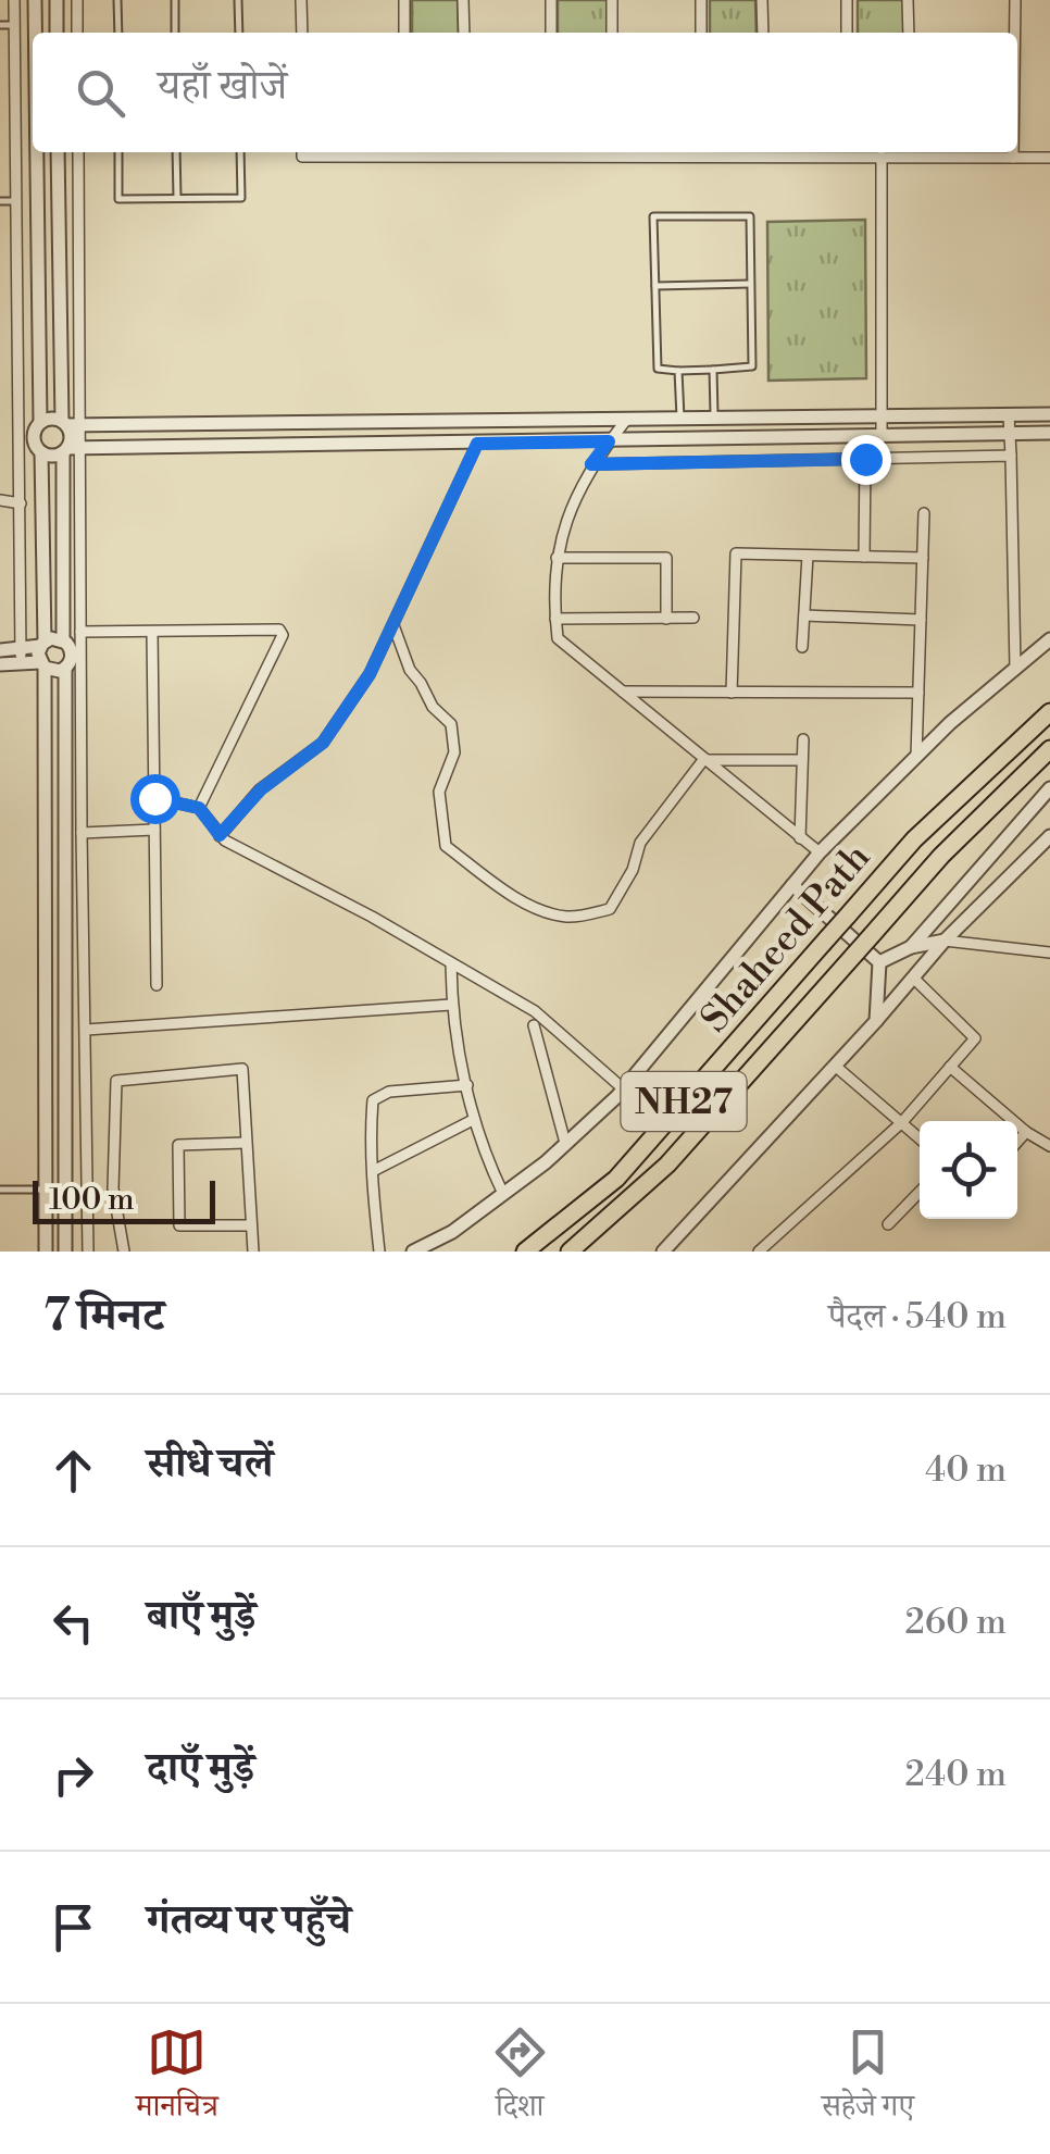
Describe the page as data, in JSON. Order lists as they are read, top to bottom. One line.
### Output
{"streets":{"highway":["Shaheed Path","NH27"]},"scale_bar":"100 m","page":{"search":"यहाँ खोजें","scale":"100 m","heading":["7 मिनट","पैदल · 540 m"],"list":[["सीधे चलें","40 m"],["बाएँ मुड़ें","260 m"],["दाएँ मुड़ें","240 m"],"गंतव्य पर पहुँचे"],"nav":["मानचित्र","दिशा","सहेजे गए"]}}
